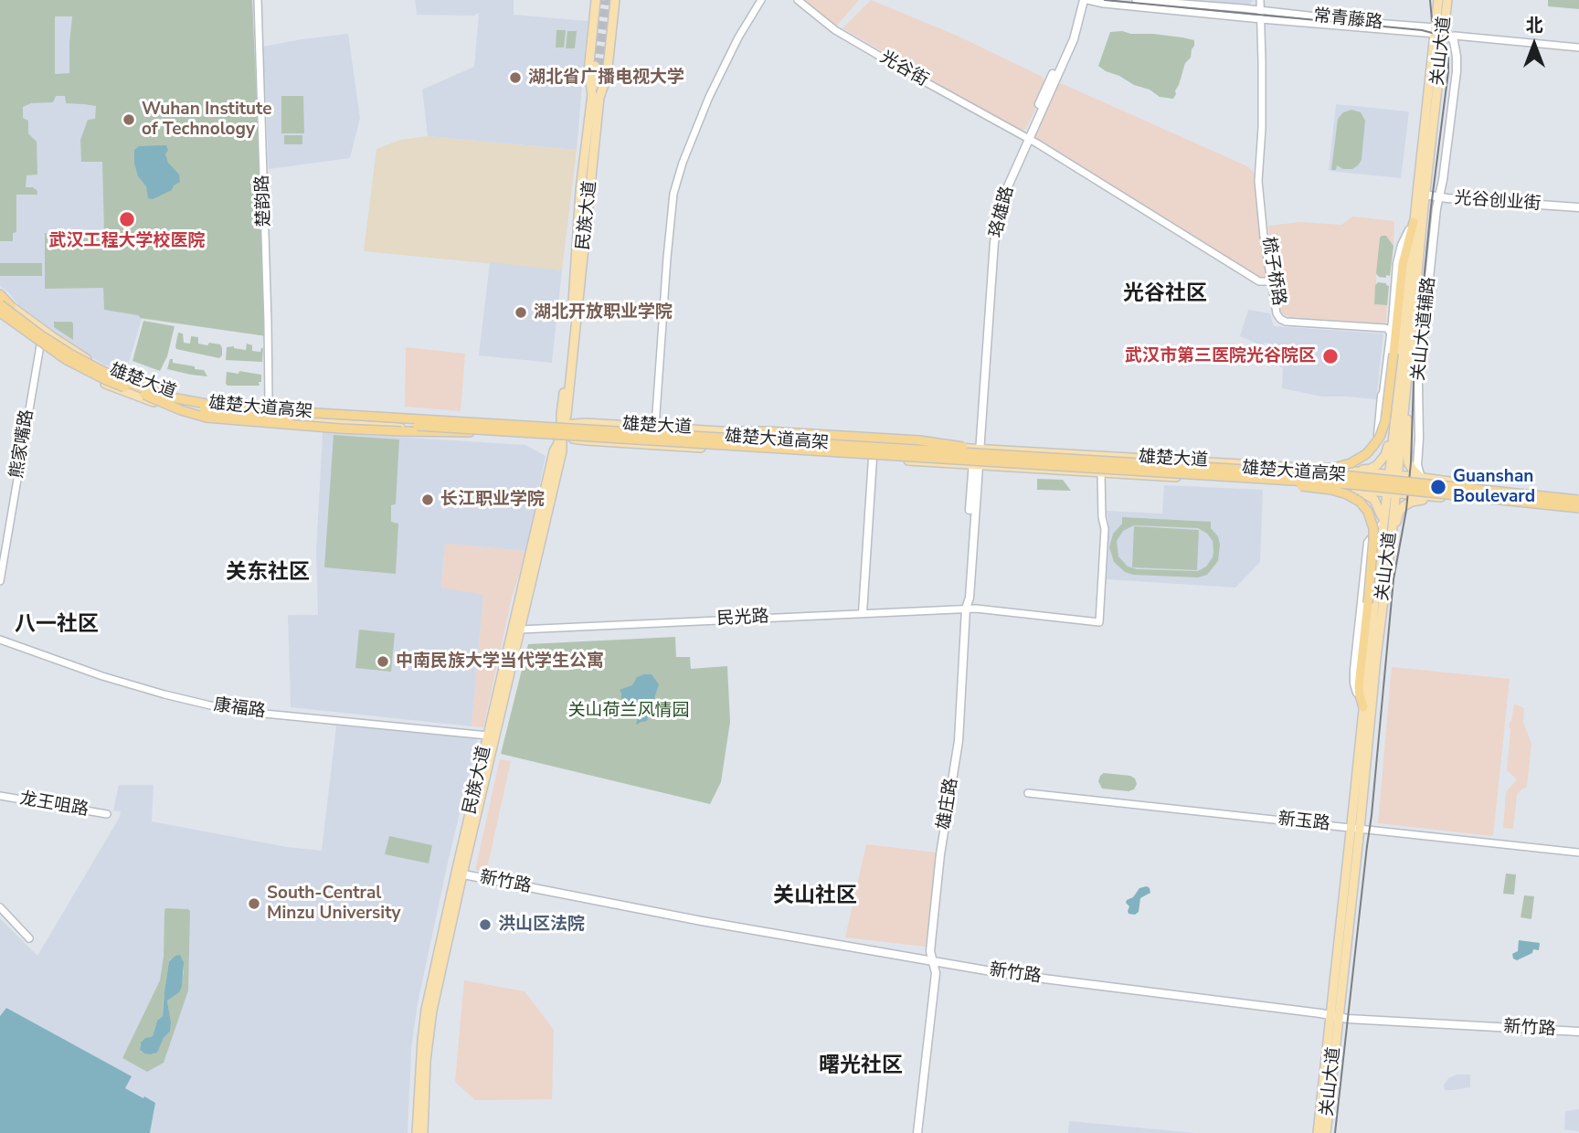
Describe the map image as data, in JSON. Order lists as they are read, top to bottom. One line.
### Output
{"streets":{"highway":["雄楚大道高架"],"main road":["关山大道","光谷创业街","珞雄路","民族大道","关山大道辅路","雄楚大道","雄庄路","新竹路"],"street":["常青藤路","光谷街","楚韵路","梳子桥路","熊家嘴路","民光路","康福路","龙王咀路","新玉路"]},"crossings":[["常青藤路","关山大道"],["常青藤路","珞雄路"],["常青藤路","梳子桥路"],["常青藤路","关山大道辅路"],["关山大道","光谷创业街"],["关山大道","关山大道辅路"],["关山大道","雄楚大道"],["关山大道","新玉路"],["关山大道","新竹路"],["光谷街","珞雄路"],["光谷创业街","关山大道辅路"],["珞雄路","雄楚大道"],["珞雄路","雄庄路"],["民族大道","雄楚大道"],["民族大道","民光路"],["民族大道","康福路"],["民族大道","新竹路"],["梳子桥路","关山大道辅路"],["关山大道辅路","雄楚大道"],["雄楚大道","雄楚大道高架"],["雄楚大道","熊家嘴路"],["雄楚大道","民光路"],["雄楚大道","雄庄路"],["民光路","雄庄路"],["雄庄路","新竹路"]],"districts":["光谷社区","关东社区","八一社区","关山社区","曙光社区"],"parks":["关山荷兰风情园"],"places":["湖北省广播电视大学","Wuhan Institute of Technology","武汉工程大学校医院","湖北开放职业学院","武汉市第三医院光谷院区","Guanshan Boulevard","长江职业学院","中南民族大学当代学生公寓","South-Central Minzu University","洪山区法院"],"north":"top"}
